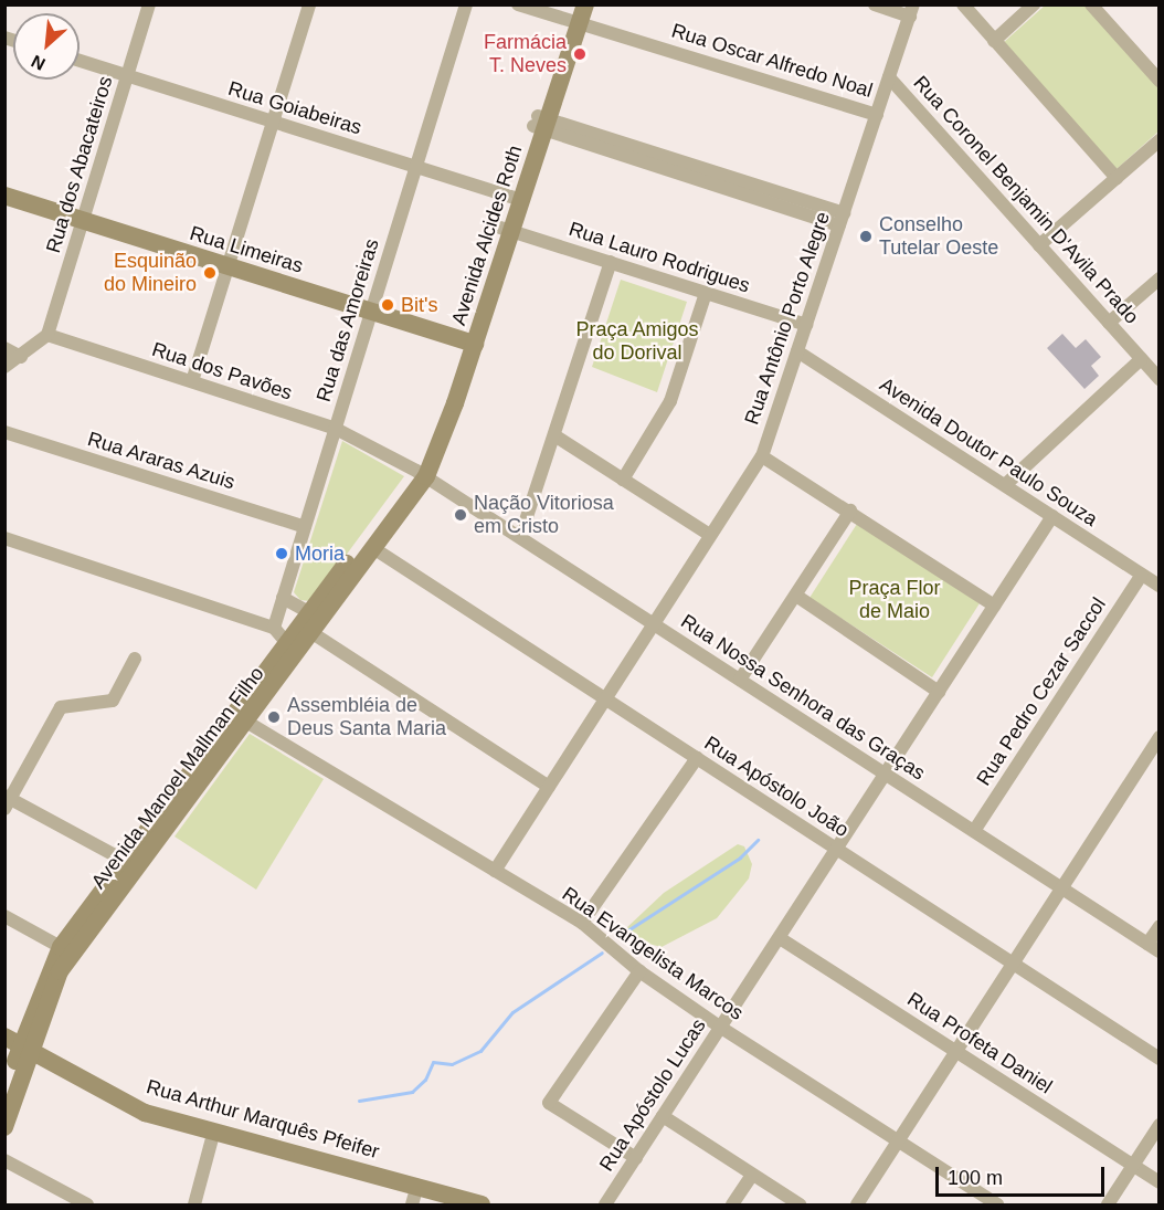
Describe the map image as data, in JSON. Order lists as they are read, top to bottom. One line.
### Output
{"streets":{"street":["Rua Oscar Alfredo Noal","Rua Goiabeiras","Rua dos Abacateiros","Rua Coronel Benjamin D'Avila Prado","Avenida Alcides Roth","Rua Limeiras","Rua Lauro Rodrigues","Rua Antônio Porto Alegre","Rua das Amoreiras","Rua dos Pavões","Avenida Doutor Paulo Souza","Rua Araras Azuis","Rua Pedro Cezar Saccol","Rua Nossa Senhora das Graças","Avenida Manoel Mallman Filho","Rua Apóstolo João","Rua Evangelista Marcos","Rua Profeta Daniel","Rua Apóstolo Lucas","Rua Arthur Marquês Pfeifer"]},"crossings":[["Rua Oscar Alfredo Noal","Avenida Alcides Roth"],["Rua Oscar Alfredo Noal","Rua Antônio Porto Alegre"],["Rua Goiabeiras","Rua dos Abacateiros"],["Rua Goiabeiras","Avenida Alcides Roth"],["Rua Goiabeiras","Rua das Amoreiras"],["Rua dos Abacateiros","Rua Limeiras"],["Rua dos Abacateiros","Rua dos Pavões"],["Rua Coronel Benjamin D'Avila Prado","Rua Antônio Porto Alegre"],["Avenida Alcides Roth","Rua Limeiras"],["Avenida Alcides Roth","Rua Lauro Rodrigues"],["Avenida Alcides Roth","Rua dos Pavões"],["Avenida Alcides Roth","Rua Nossa Senhora das Graças"],["Avenida Alcides Roth","Avenida Manoel Mallman Filho"],["Rua Limeiras","Rua das Amoreiras"],["Rua Lauro Rodrigues","Rua Antônio Porto Alegre"],["Rua Antônio Porto Alegre","Avenida Doutor Paulo Souza"],["Rua Antônio Porto Alegre","Rua Nossa Senhora das Graças"],["Rua Antônio Porto Alegre","Rua Apóstolo João"],["Rua Antônio Porto Alegre","Rua Evangelista Marcos"],["Rua das Amoreiras","Rua dos Pavões"],["Rua das Amoreiras","Rua Araras Azuis"],["Rua dos Pavões","Rua Nossa Senhora das Graças"],["Rua dos Pavões","Avenida Manoel Mallman Filho"],["Avenida Doutor Paulo Souza","Rua Pedro Cezar Saccol"],["Avenida Doutor Paulo Souza","Rua Apóstolo Lucas"],["Rua Pedro Cezar Saccol","Rua Nossa Senhora das Graças"],["Rua Nossa Senhora das Graças","Avenida Manoel Mallman Filho"],["Rua Nossa Senhora das Graças","Rua Apóstolo Lucas"],["Avenida Manoel Mallman Filho","Rua Apóstolo João"],["Avenida Manoel Mallman Filho","Rua Evangelista Marcos"],["Avenida Manoel Mallman Filho","Rua Arthur Marquês Pfeifer"],["Rua Apóstolo João","Rua Apóstolo Lucas"],["Rua Evangelista Marcos","Rua Apóstolo Lucas"],["Rua Profeta Daniel","Rua Apóstolo Lucas"]],"parks":["Praça Amigos do Dorival","Praça Flor de Maio"],"places":["Farmácia T. Neves","Conselho Tutelar Oeste","Esquinão do Mineiro","Bit's","Nação Vitoriosa em Cristo","Moria","Assembléia de Deus Santa Maria"],"scale_bar":"100 m","north":"bottom left"}
